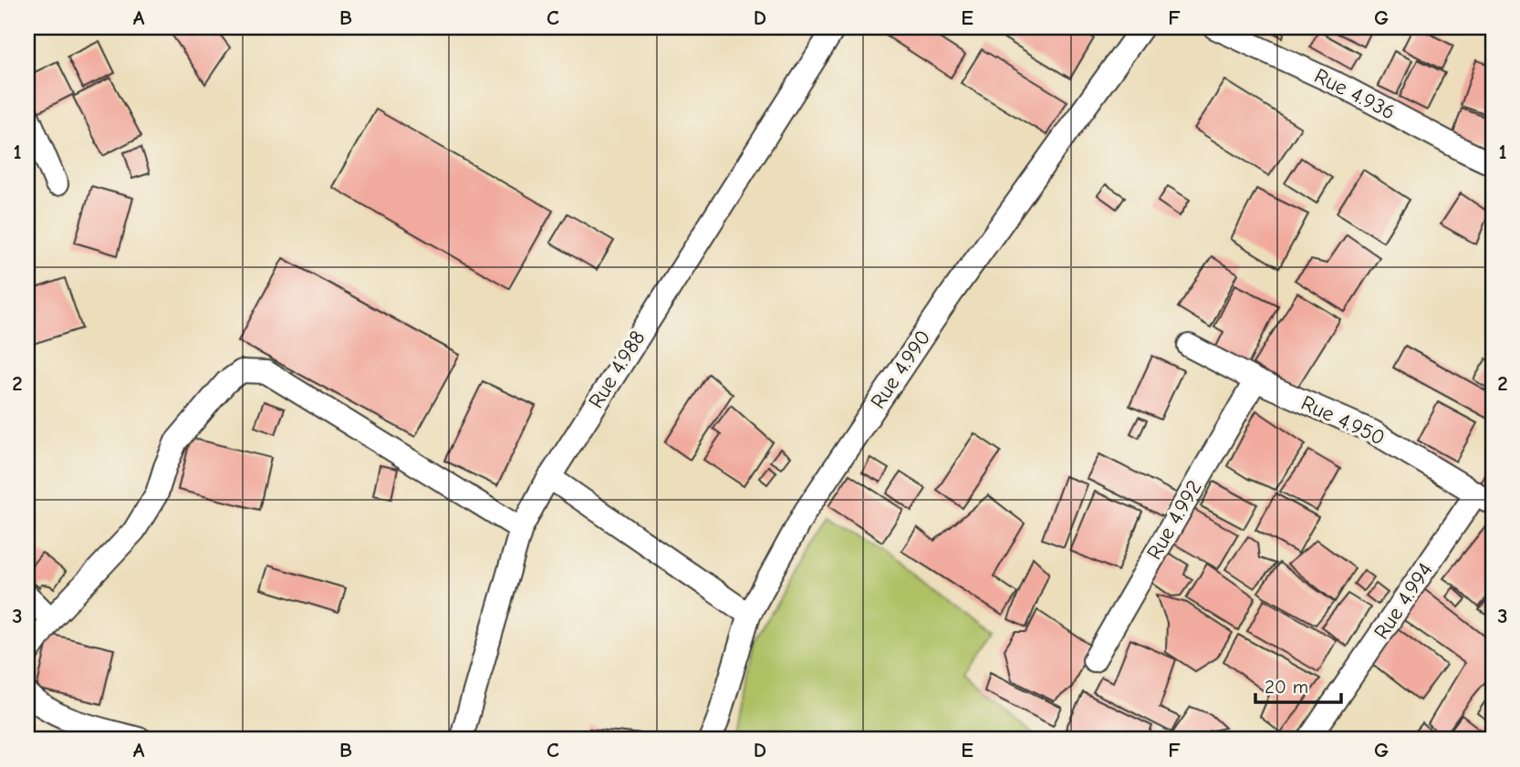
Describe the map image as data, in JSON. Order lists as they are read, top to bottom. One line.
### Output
{"streets":{"street":["Rue 4.936","Rue 4.988","Rue 4.990","Rue 4.950","Rue 4.992","Rue 4.994"]},"crossings":[["Rue 4.950","Rue 4.992"],["Rue 4.950","Rue 4.994"]],"scale_bar":"20 m","grid":{"columns":["A","B","C","D","E","F","G"],"rows":["1","2","3"]}}
